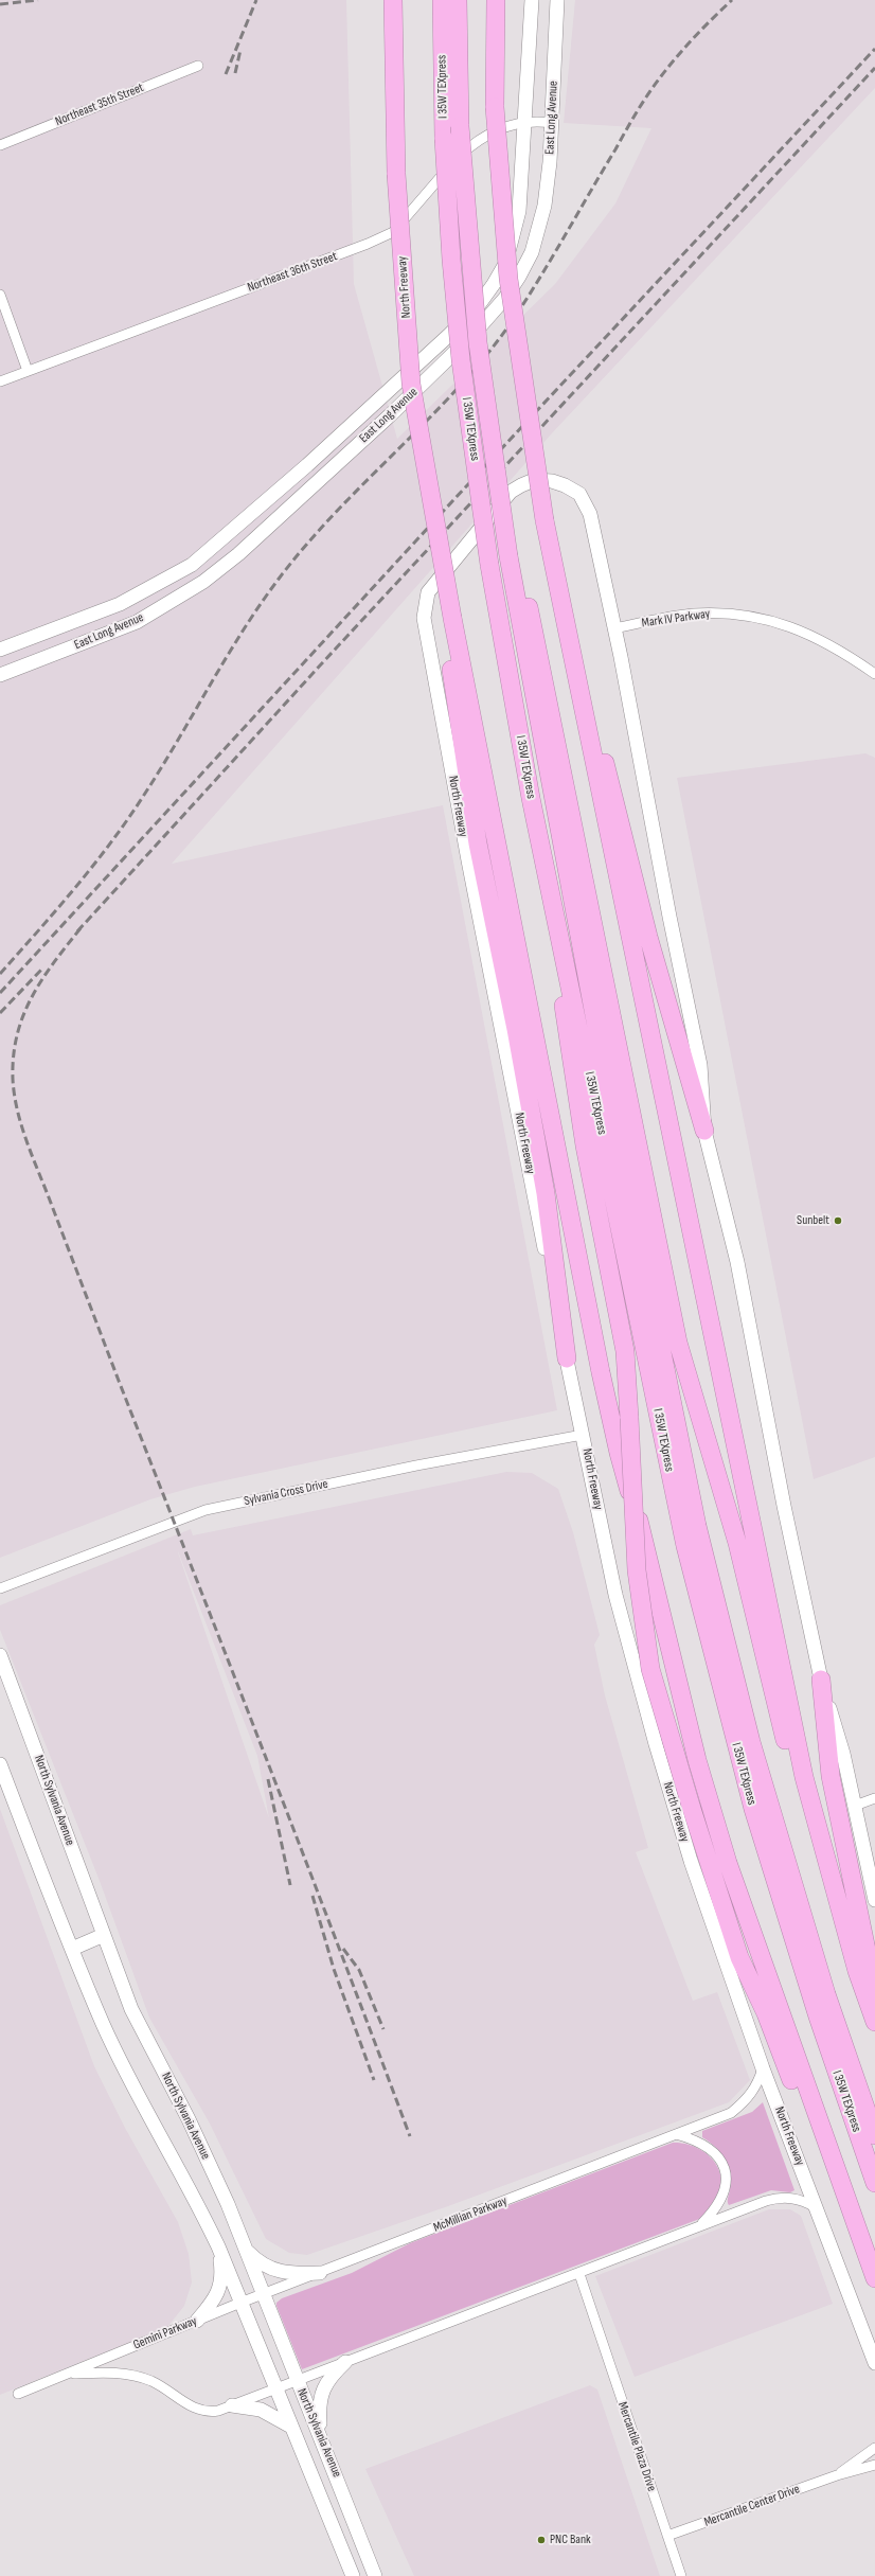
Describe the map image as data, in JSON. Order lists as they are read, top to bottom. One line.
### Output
{"streets":{"highway":["I 35W TEXpress","North Freeway"],"main road":["East Long Avenue","North Sylvania Avenue"],"street":["Northeast 35th Street","Northeast 36th Street","Mark IV Parkway","Sylvania Cross Drive","McMillian Parkway","Gemini Parkway","Mercantile Plaza Drive","Mercantile Center Drive"]},"crossings":[["East Long Avenue","Northeast 36th Street"],["North Freeway","Mark IV Parkway"],["North Freeway","Sylvania Cross Drive"],["North Freeway","McMillian Parkway"],["North Sylvania Avenue","McMillian Parkway"],["North Sylvania Avenue","Gemini Parkway"],["McMillian Parkway","Gemini Parkway"],["Mercantile Plaza Drive","Mercantile Center Drive"]],"places":["Sunbelt","PNC Bank"]}
